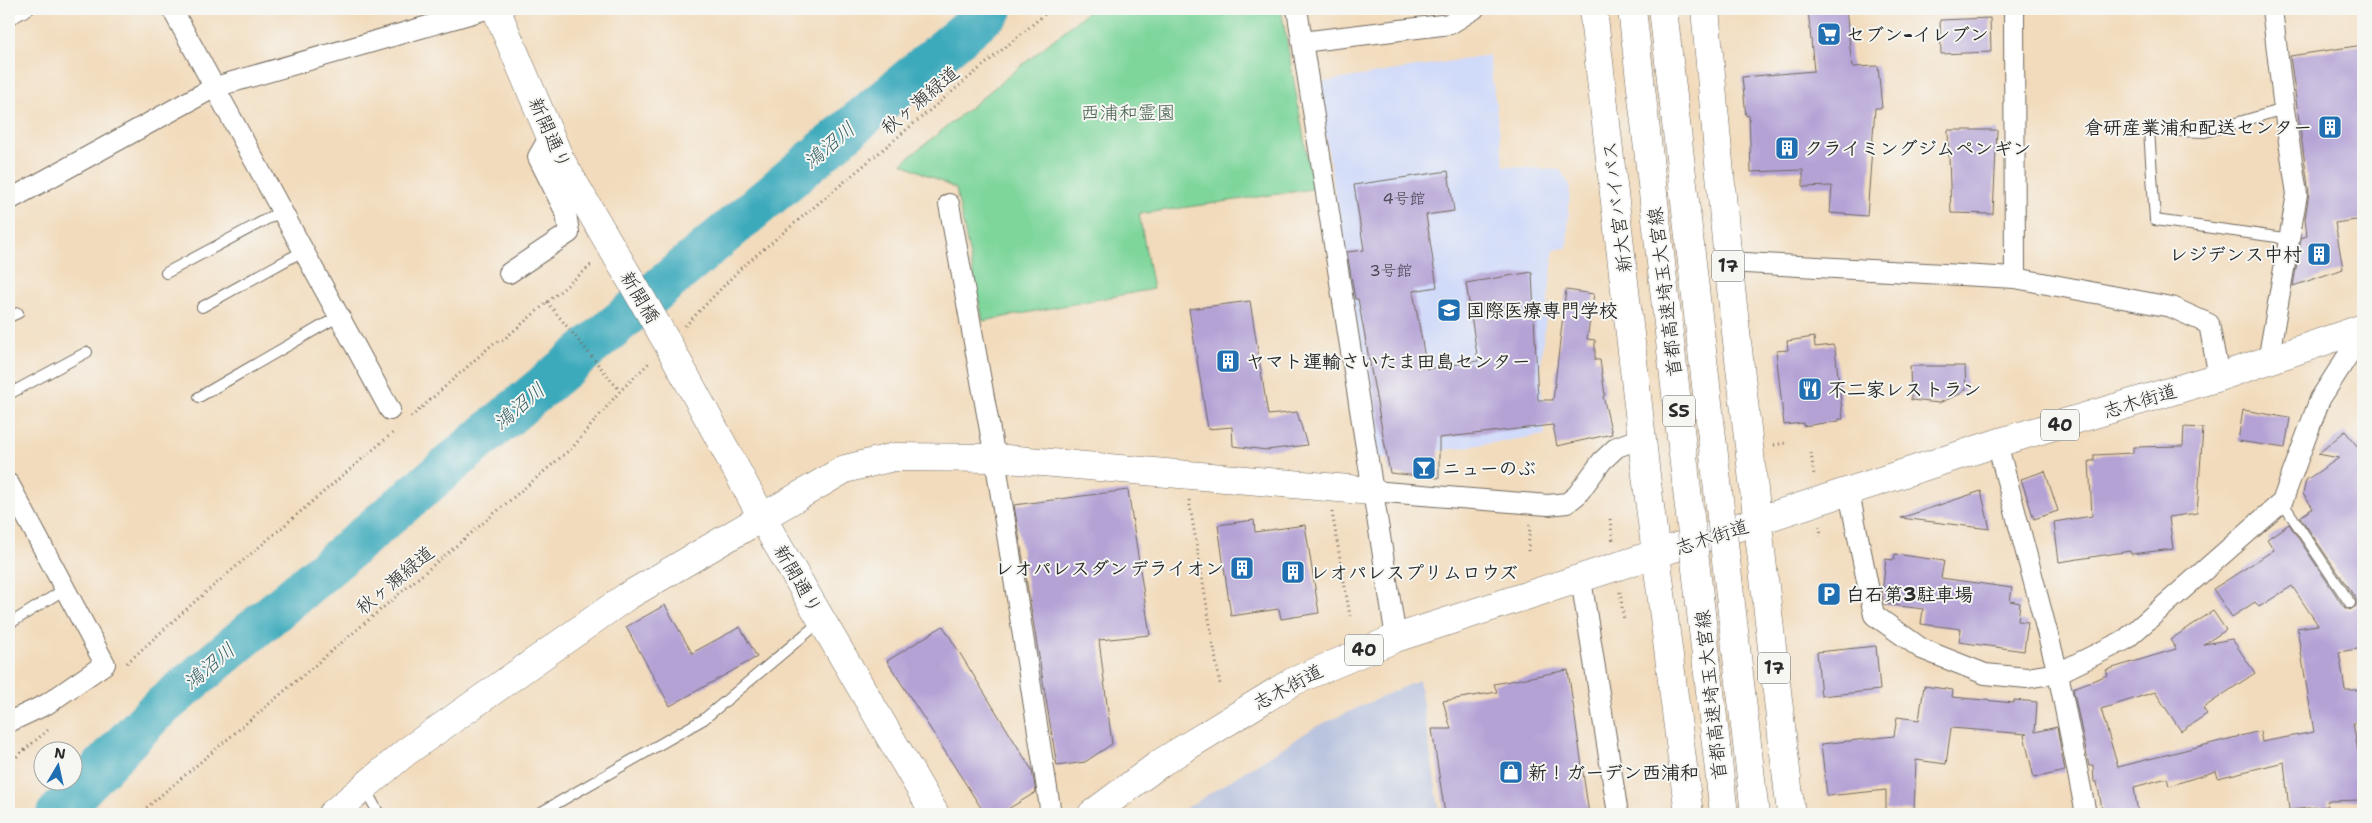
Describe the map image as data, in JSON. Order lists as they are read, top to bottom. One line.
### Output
{"streets":{"main road":["新開通り","新大宮バイパス","17","首都高速埼玉大宮線","新開橋","志木街道","S5","40"],"path":["秋ヶ瀬緑道"]},"crossings":[["秋ヶ瀬緑道","新開通り"],["秋ヶ瀬緑道","新開橋"],["新開通り","新開橋"],["新大宮バイパス","志木街道"],["17","志木街道"]],"water":["鴻沼川"],"parks":["西浦和霊園"],"places":{"supermarket":["セブン-イレブン"],"building":["倉研産業浦和配送センター","クライミングジムペンギン","レジデンス中村","ヤマト運輸さいたま田島センター","レオパレスダンデライオン","レオパレスプリムロウズ"],"school or university":["国際医療専門学校"],"restaurant":["不二家レストラン"],"bar":["ニューのぶ"],"parking":["白石第3駐車場"],"shop":["新！ガーデン西浦和"]},"house_numbers":["4号館","3号館"],"north":"top"}
